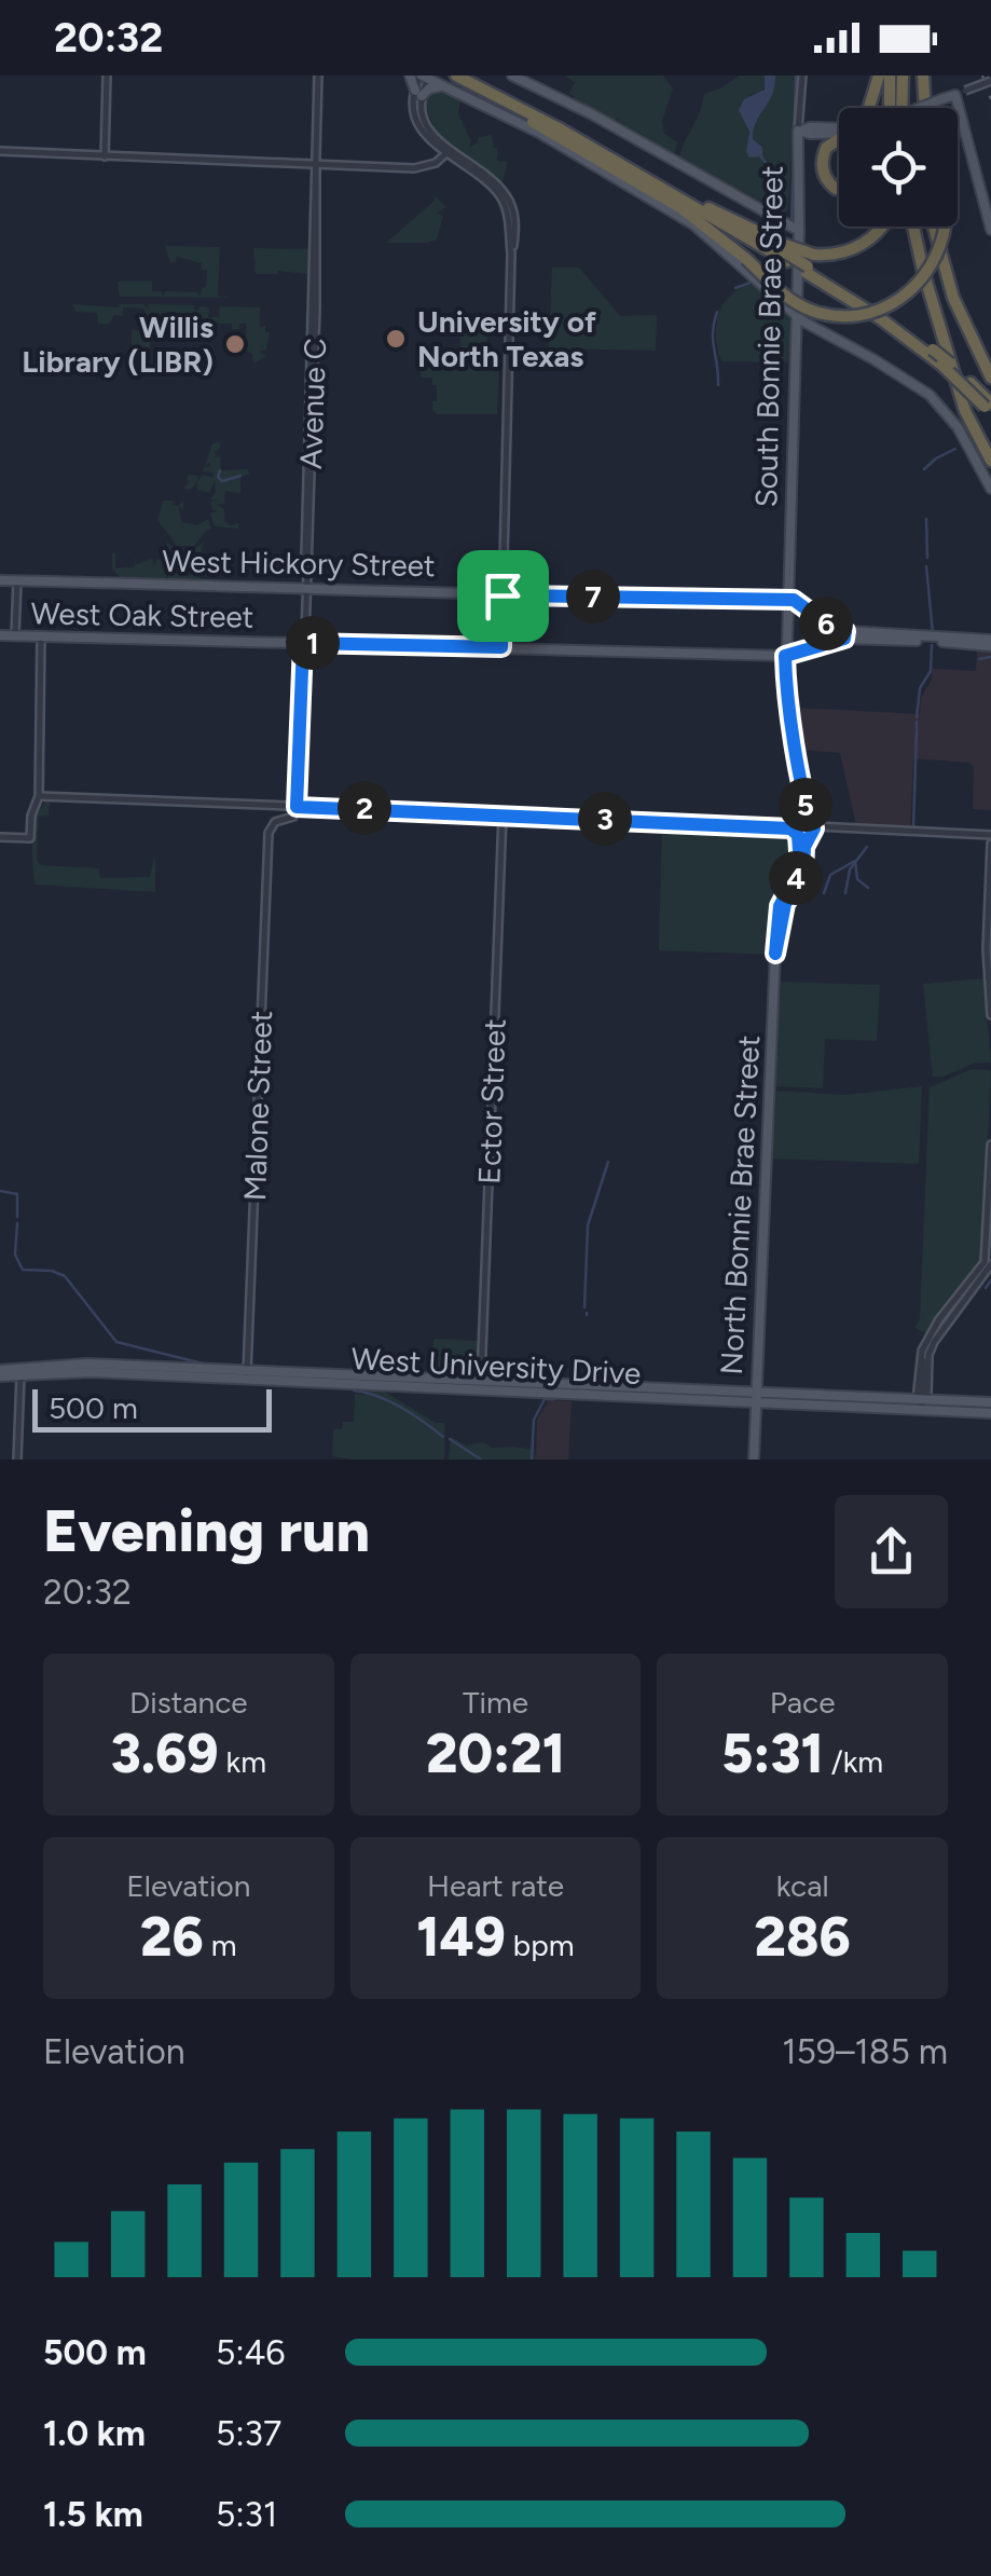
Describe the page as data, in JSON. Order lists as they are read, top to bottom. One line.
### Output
{"streets":{"main road":["South Bonnie Brae Street","West Hickory Street","West Oak Street","North Bonnie Brae Street","West University Drive"],"street":["Avenue C","Ector Street","Malone Street"]},"crossings":[["South Bonnie Brae Street","West Hickory Street"],["South Bonnie Brae Street","North Bonnie Brae Street"],["Avenue C","West Hickory Street"],["West Hickory Street","West Oak Street"],["West Hickory Street","North Bonnie Brae Street"],["West Oak Street","North Bonnie Brae Street"],["Ector Street","West University Drive"],["Malone Street","West University Drive"],["North Bonnie Brae Street","West University Drive"]],"places":["University of North Texas","Willis Library (LIBR)"],"scale_bar":"500 m","page":{"status":"20:32","pins":["7","6","1","5","2","3","4"],"scale":"500 m","heading":["Evening run","20:32"],"stats":[["Distance","3.69 km"],["Time","20:21"],["Pace","5:31 /km"],["Elevation","26 m"],["Heart rate","149 bpm"],["kcal","286"]],"chart":["Elevation","159–185 m"],"list":[{"name":"500 m","note":"5:46"},{"name":"1.0 km","note":"5:37"},{"name":"1.5 km","note":"5:31"}]}}
